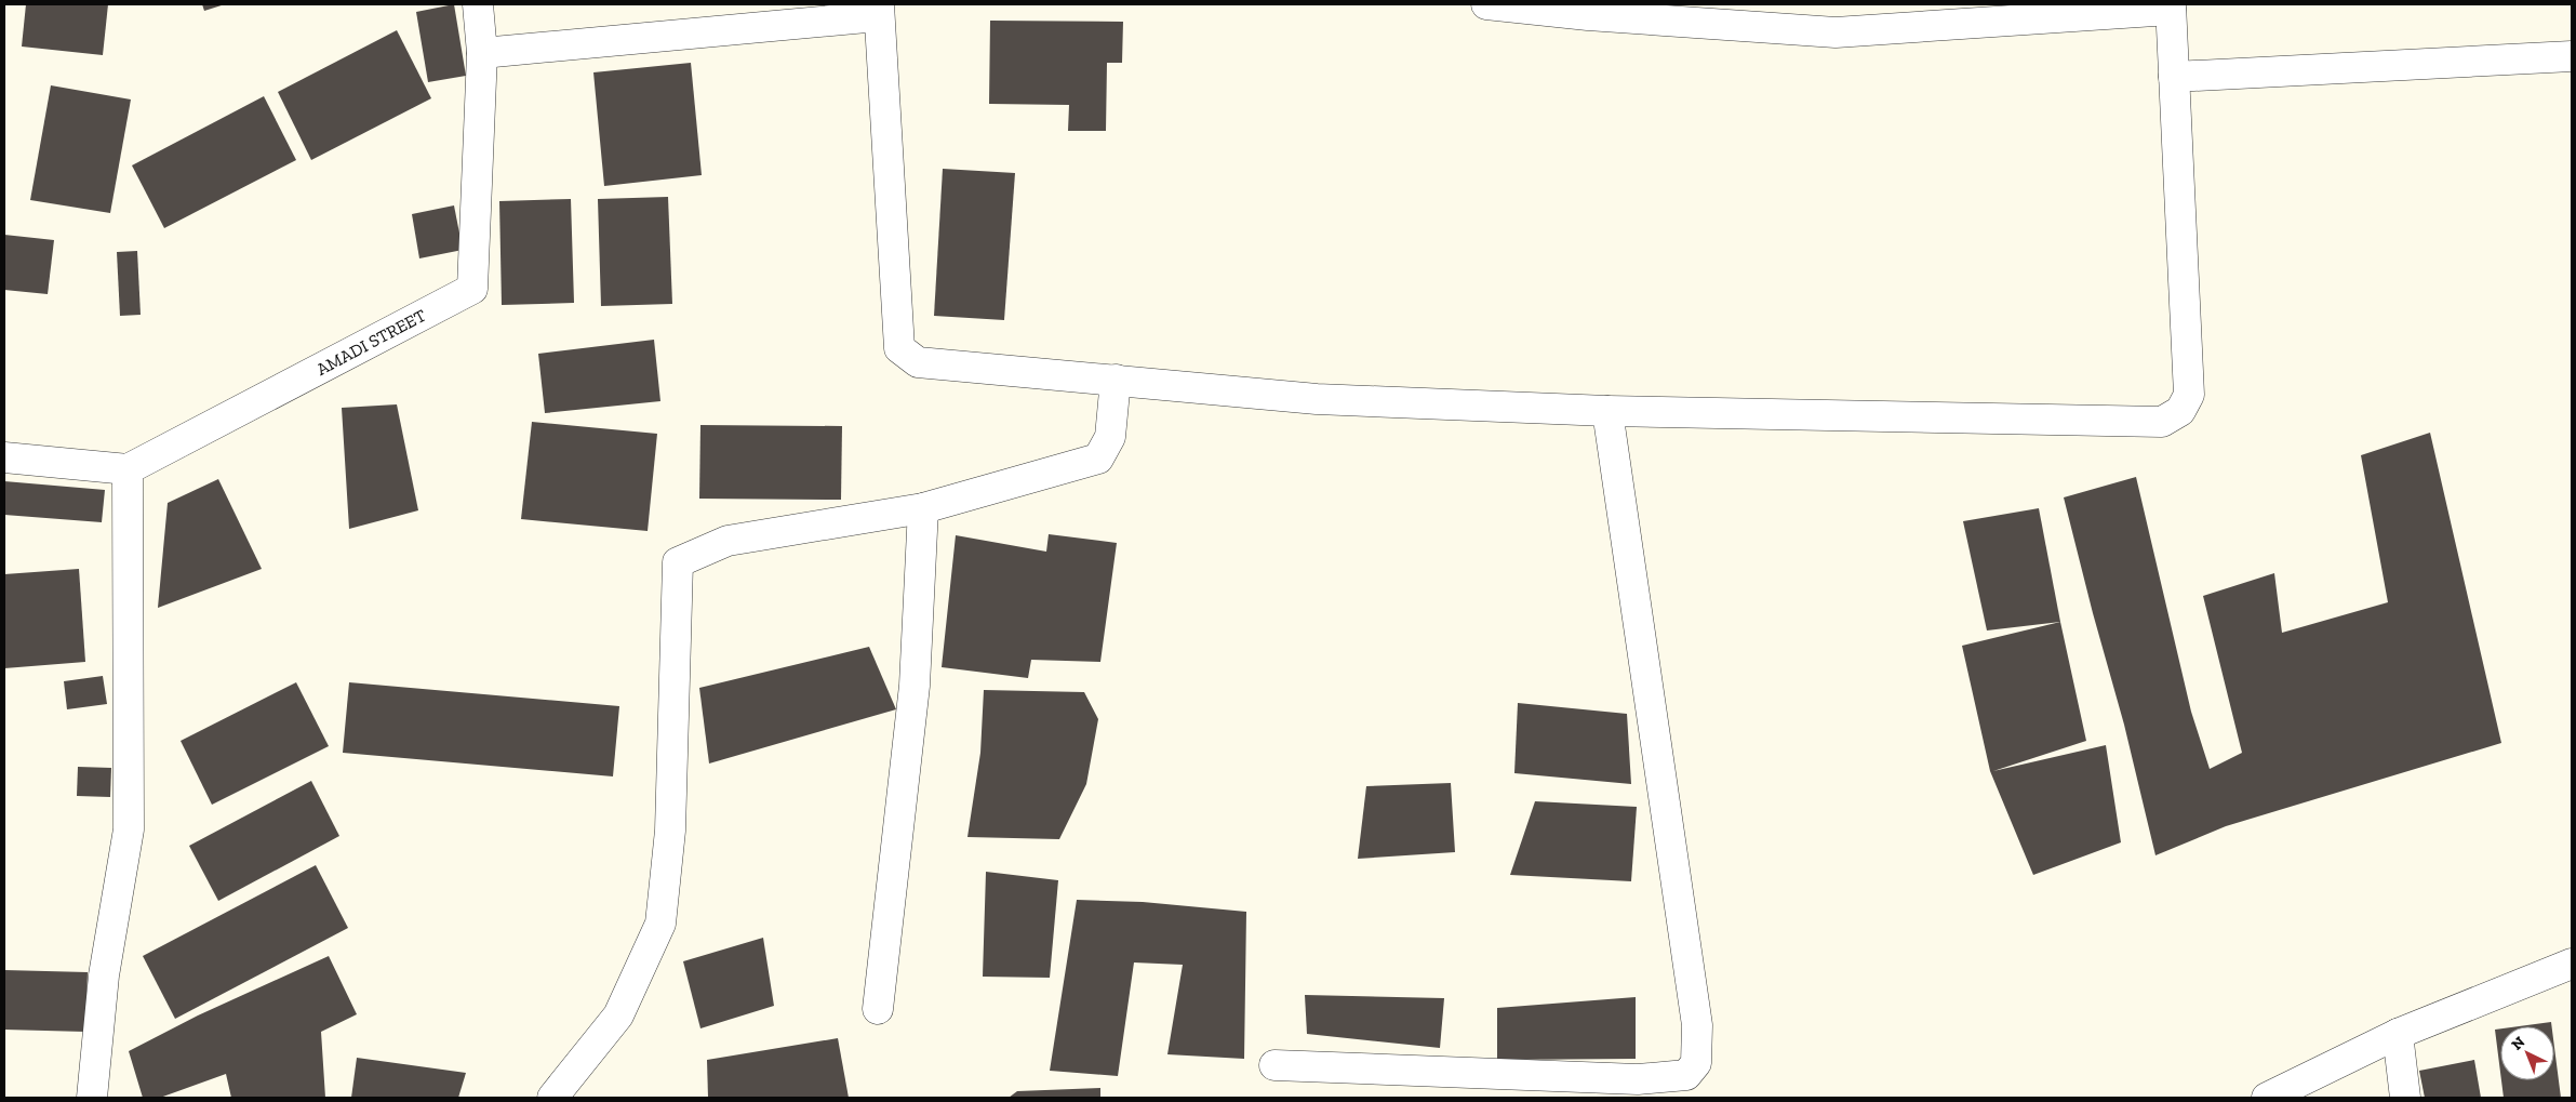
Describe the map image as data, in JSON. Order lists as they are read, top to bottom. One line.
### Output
{"streets":{"street":["AMADI STREET"]},"north":"top left"}
